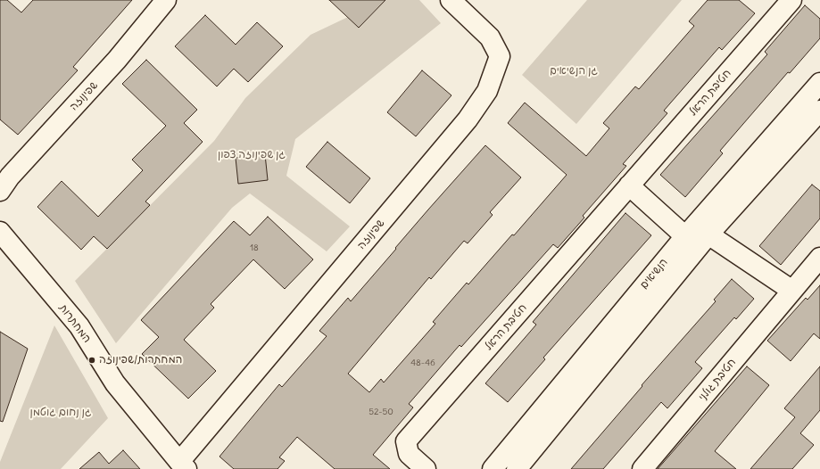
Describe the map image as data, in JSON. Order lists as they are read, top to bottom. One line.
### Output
{"streets":{"street":["חטיבת הראל","שפינוזה","הנשיאים","המחתרות","חטיבת גולני"]},"crossings":[["שפינוזה","המחתרות"]],"parks":["גן הנשיאים","גן שפינוזה צפון","גן נחום גוטמן"],"places":["המחתרות/שפינוזה"],"house_numbers":["18","48-46","52-50"]}
